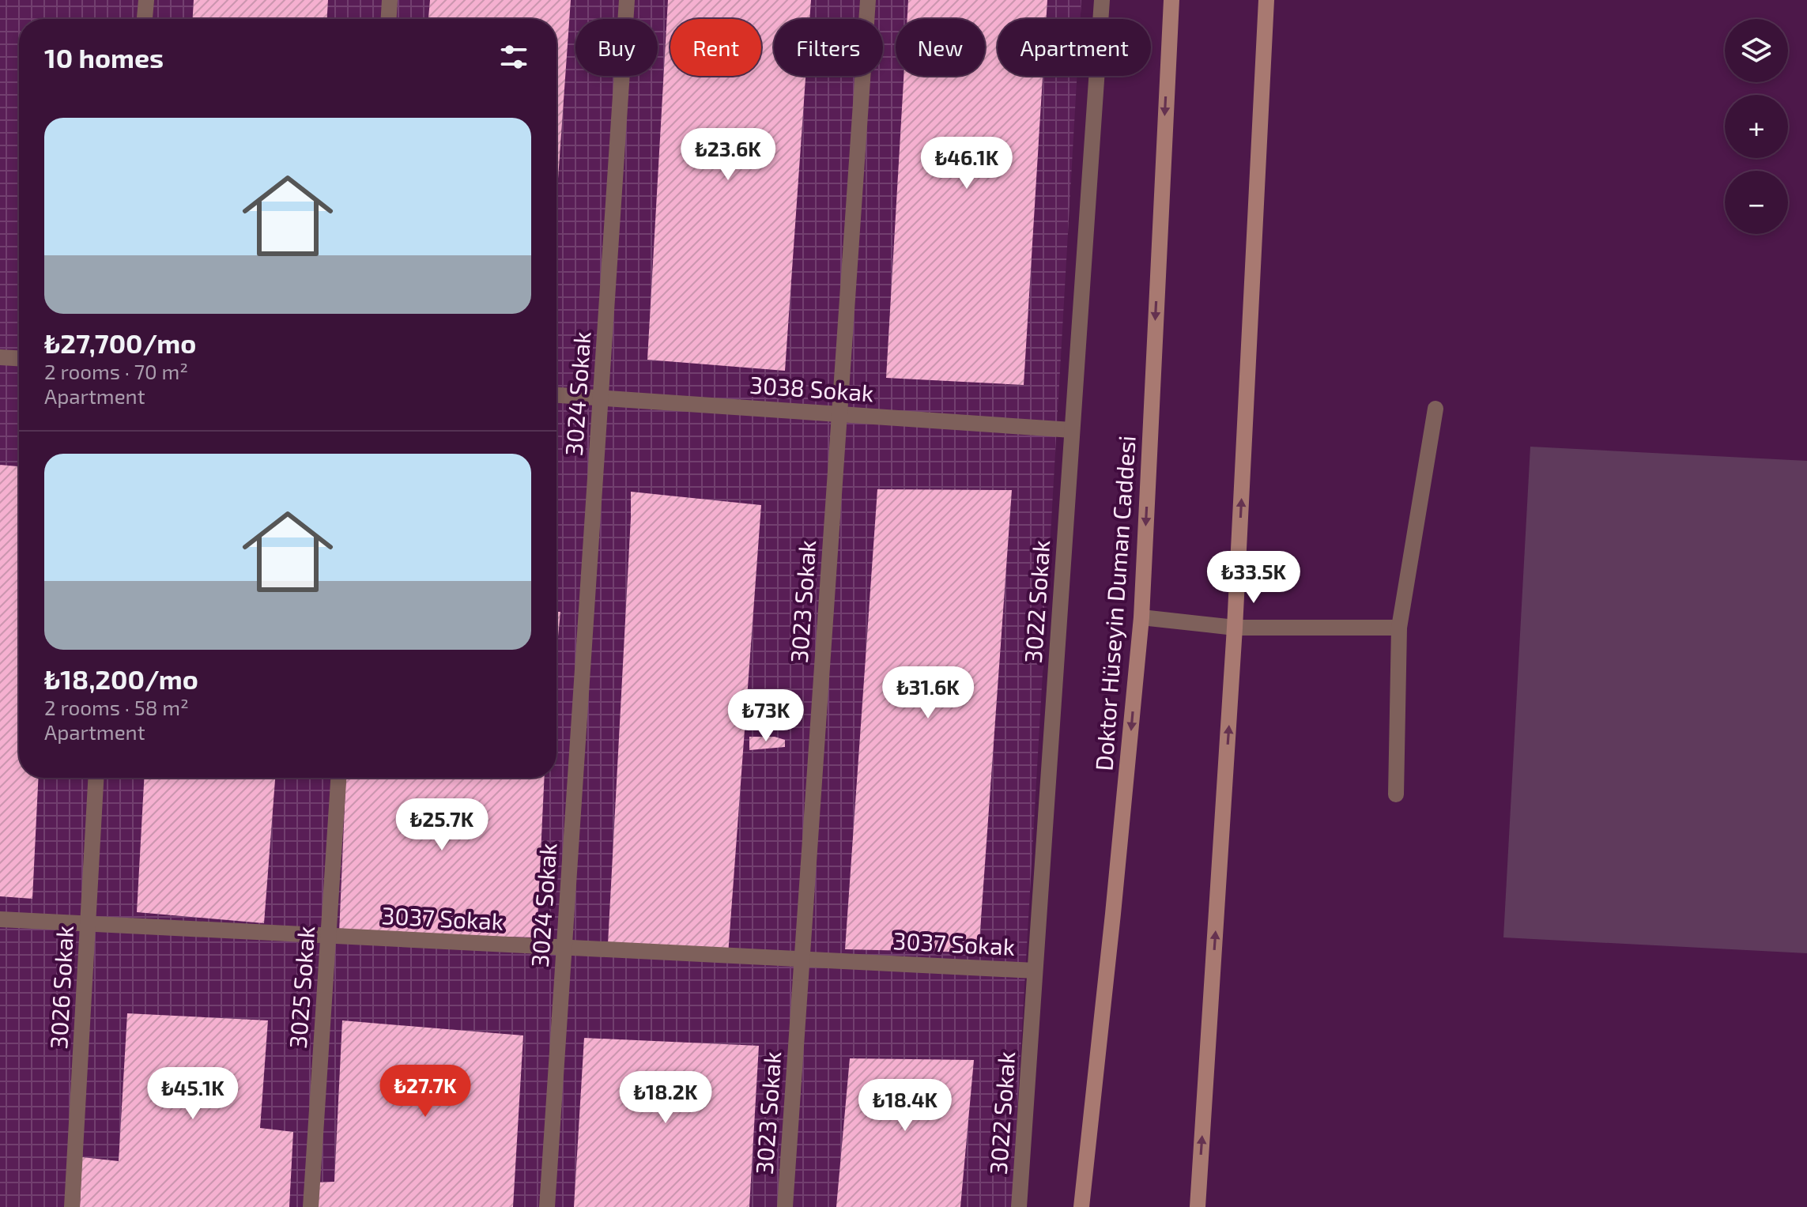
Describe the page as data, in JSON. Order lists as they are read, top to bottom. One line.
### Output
{"streets":{"main road":["Doktor Hüseyin Duman Caddesi"],"lane":["3038 Sokak","3024 Sokak","3023 Sokak","3022 Sokak","3037 Sokak","3026 Sokak","3025 Sokak"]},"crossings":[["3038 Sokak","3024 Sokak"],["3038 Sokak","3023 Sokak"],["3038 Sokak","3022 Sokak"],["3024 Sokak","3037 Sokak"],["3023 Sokak","3037 Sokak"],["3022 Sokak","3037 Sokak"],["3037 Sokak","3026 Sokak"],["3037 Sokak","3025 Sokak"]],"page":{"map_buttons":["+","−"],"chip":["Buy","Rent","Filters","New","Apartment"],"heading":"10 homes","list":[{"name":"₺27,700/mo","note":"2 rooms · 70 m² · Apartment"},{"name":"₺18,200/mo","note":"2 rooms · 58 m² · Apartment"}],"price":["₺23.6K","₺46.1K","₺33.5K","₺31.6K","₺73K","₺25.7K","₺27.7K","₺45.1K","₺18.2K","₺18.4K"]}}
